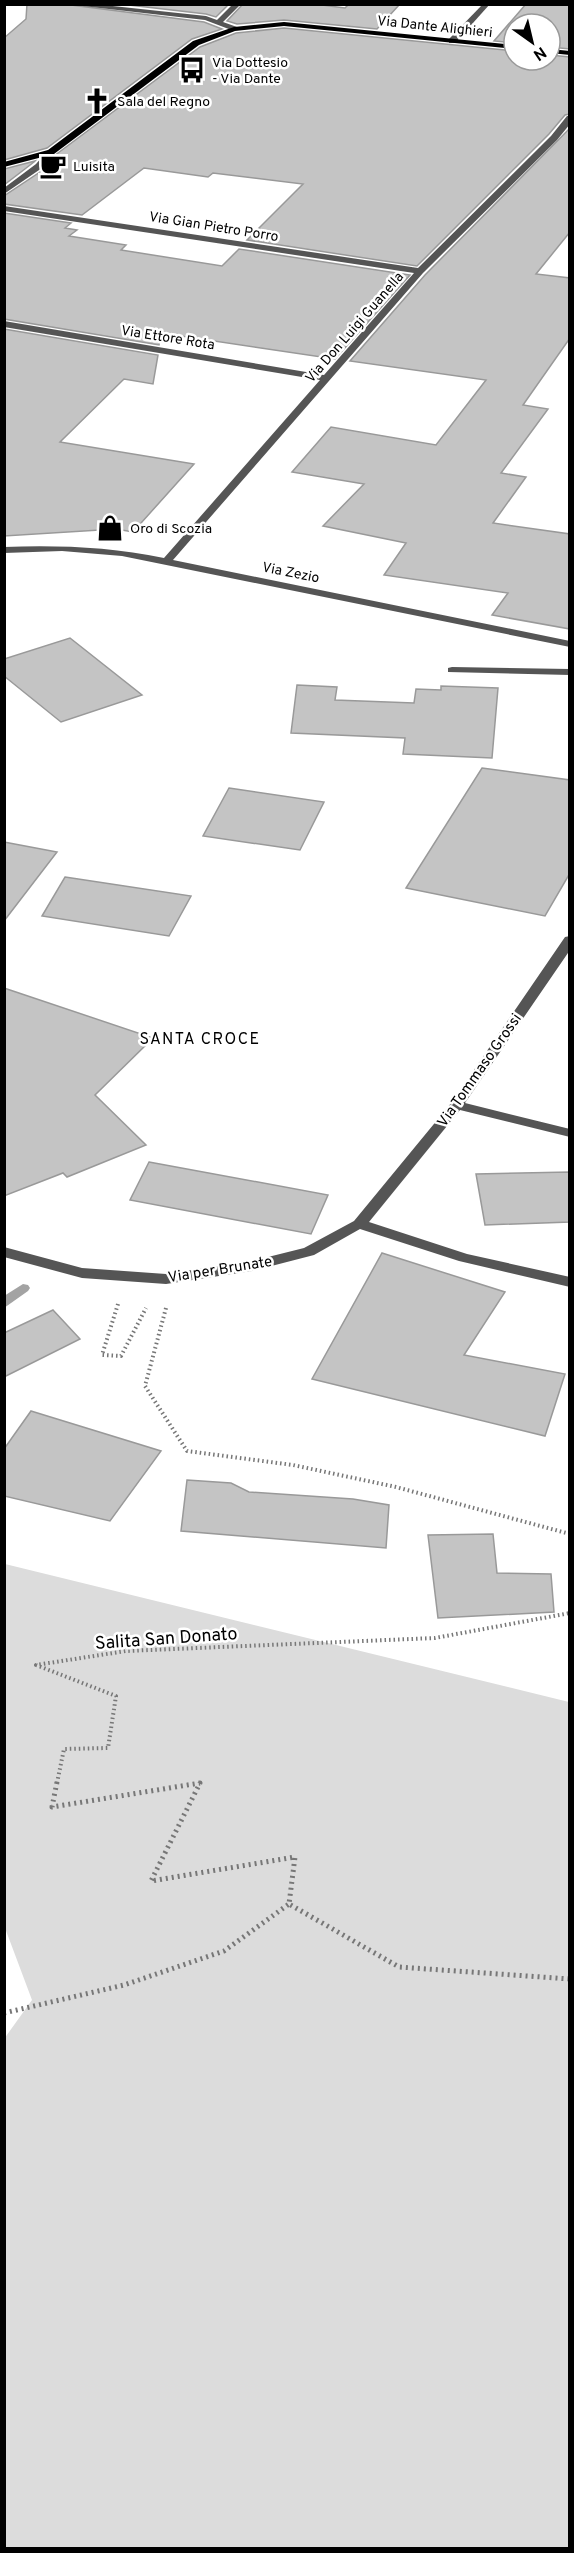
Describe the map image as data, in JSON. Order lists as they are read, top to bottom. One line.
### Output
{"streets":{"main road":["Via Dante Alighieri"],"street":["Via Gian Pietro Porro","Via Don Luigi Guanella","Via Ettore Rota","Via Zezio","Via Tommaso Grossi","Via per Brunate"],"path":["Salita San Donato"]},"crossings":[["Via Gian Pietro Porro","Via Don Luigi Guanella"],["Via Don Luigi Guanella","Via Ettore Rota"],["Via Don Luigi Guanella","Via Zezio"],["Via Tommaso Grossi","Via per Brunate"]],"districts":["SANTA CROCE"],"places":{"bus stop":["Via Dottesio - Via Dante"],"church":["Sala del Regno"],"cafe":["Luisita"],"shop":["Oro di Scozia"]},"north":"bottom right"}
